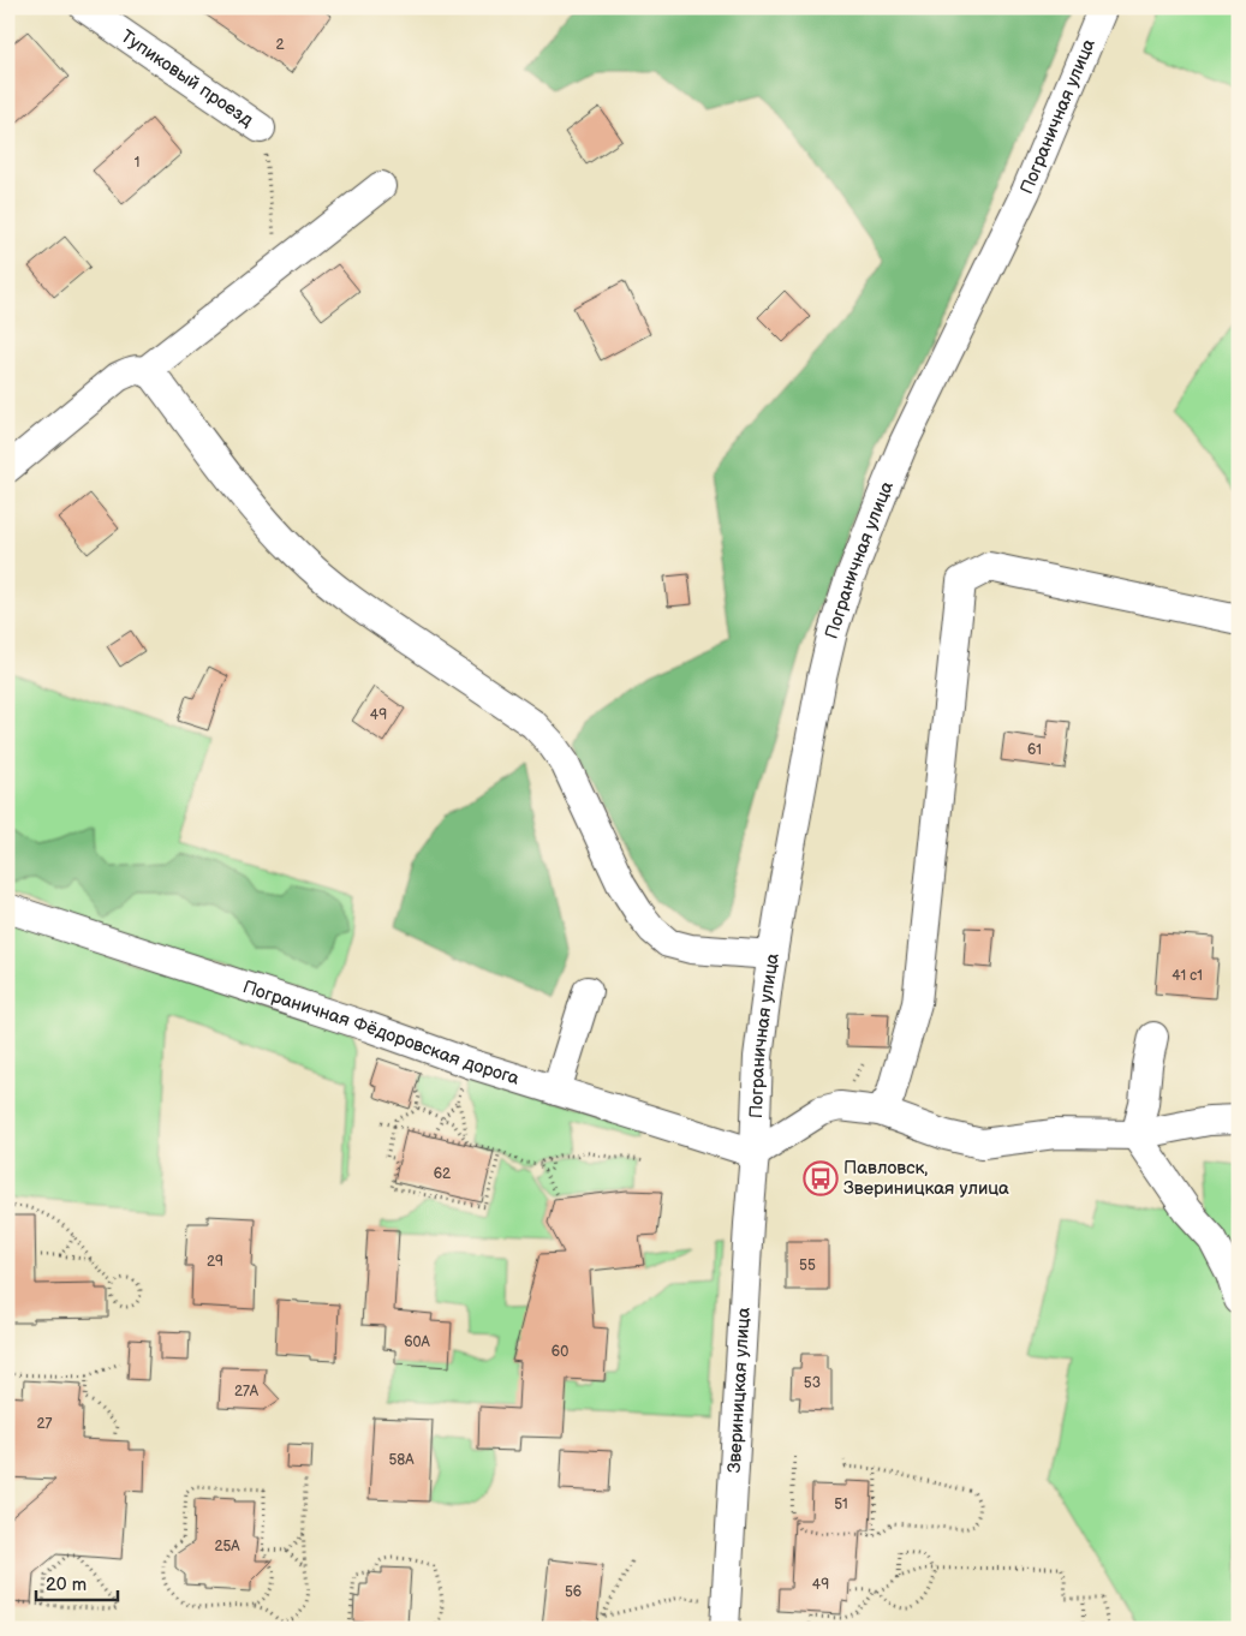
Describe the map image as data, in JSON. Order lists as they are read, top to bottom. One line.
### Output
{"streets":{"street":["Тупиковый проезд","Пограничная улица","Пограничная Фёдоровская дорога","Звериницкая улица"]},"crossings":[["Пограничная улица","Пограничная Фёдоровская дорога"],["Пограничная улица","Звериницкая улица"],["Пограничная Фёдоровская дорога","Звериницкая улица"]],"places":{"bus stop":["Павловск, Звериницкая улица"]},"house_numbers":["2","1","49","61","41 с1","62","29","55","60А","60","53","27А","27","58А","51","25А","49","56"],"scale_bar":"20 m"}
